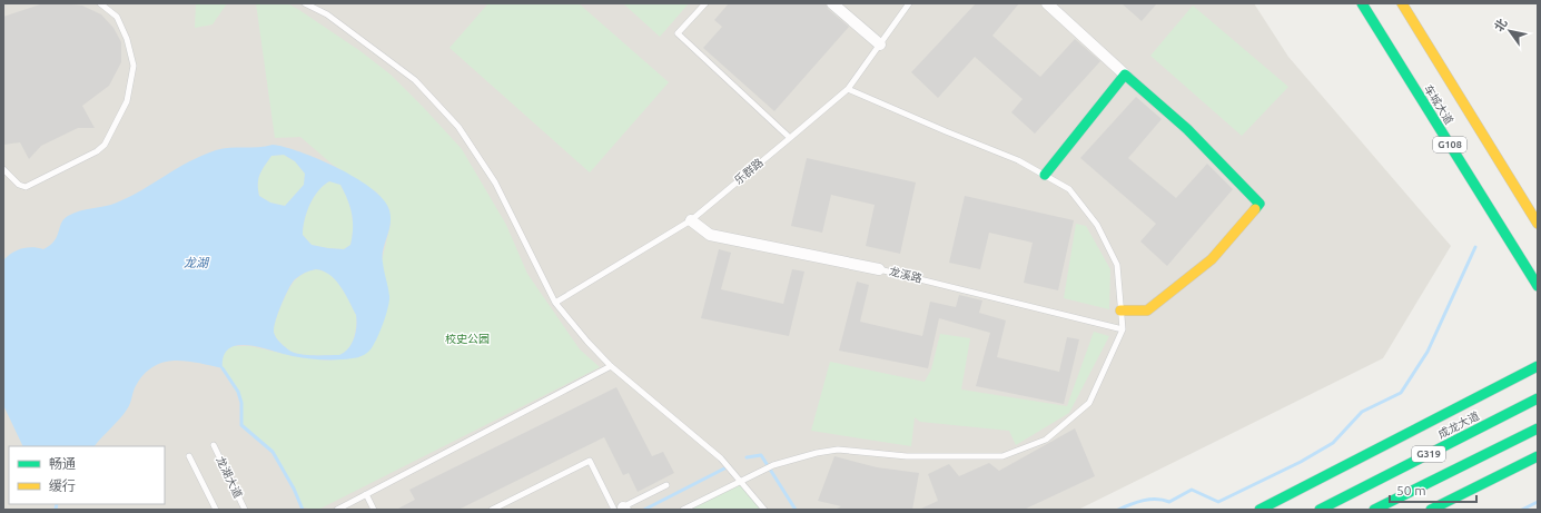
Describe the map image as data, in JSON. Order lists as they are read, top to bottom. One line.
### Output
{"streets":{"main road":["车城大道","G108","成龙大道","G319"],"street":["龙溪路"],"lane":["乐群路","龙湖大道"]},"crossings":[["乐群路","龙溪路"]],"water":["龙湖"],"parks":["校史公园"],"legend":["畅通","缓行"],"scale_bar":"50 m","north":"top left"}
